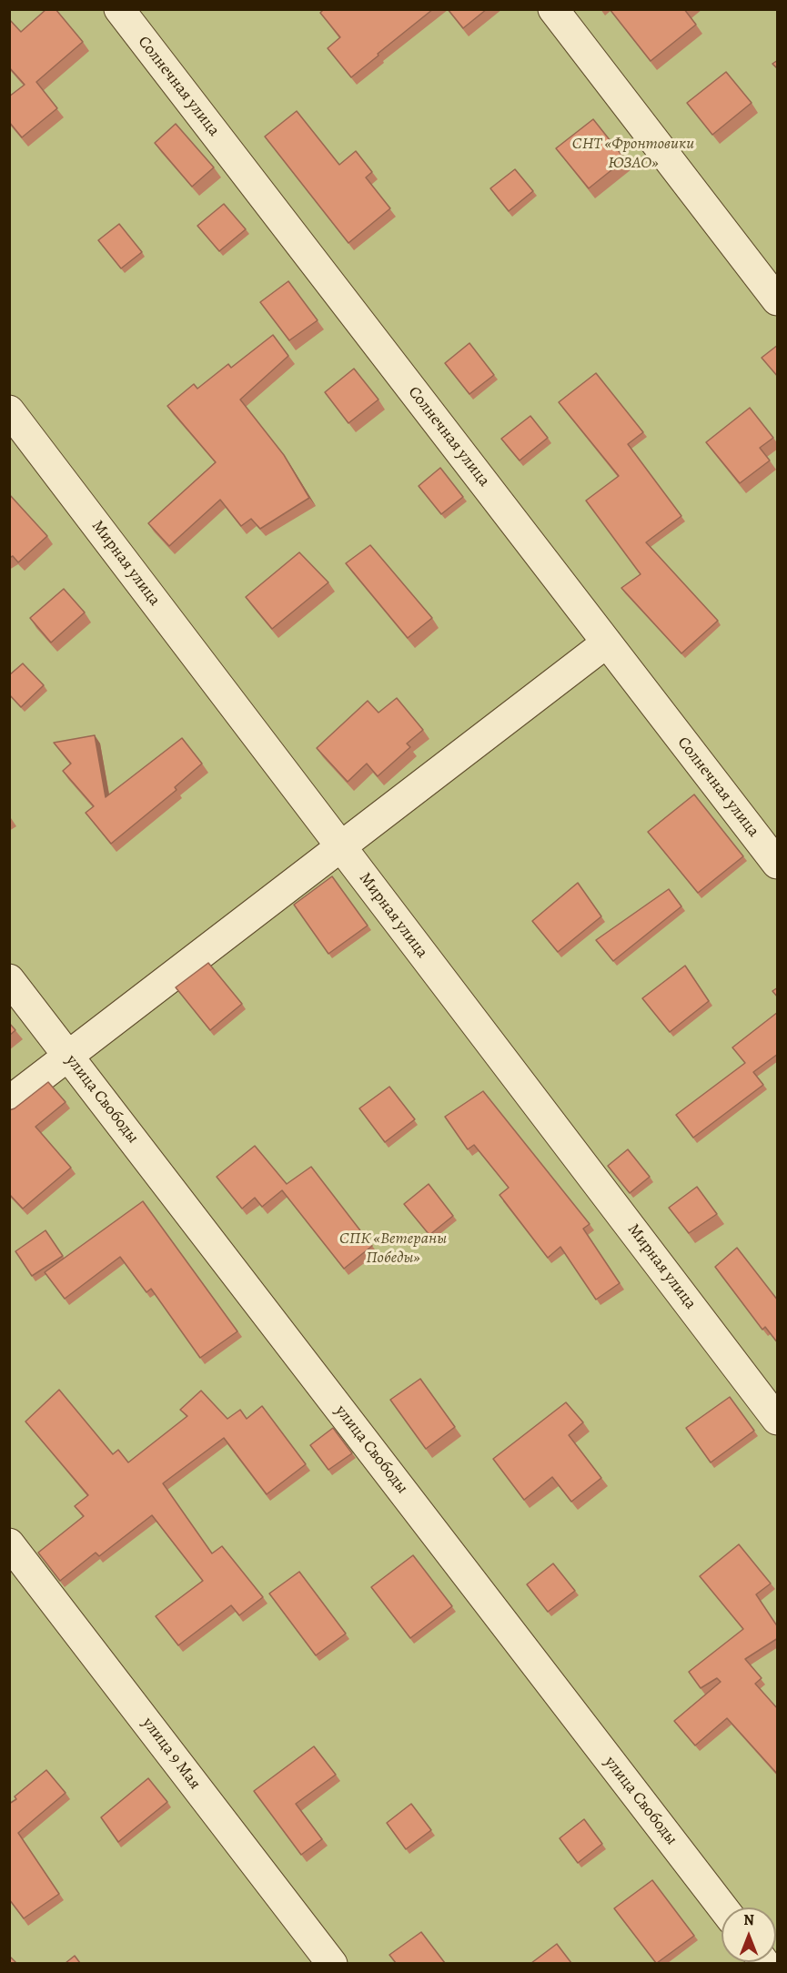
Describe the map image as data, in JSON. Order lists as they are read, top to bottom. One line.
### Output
{"streets":{"street":["Солнечная улица","Мирная улица","улица Свободы","улица 9 Мая"]},"parks":["СНТ «Фронтовики ЮЗАО»","СПК «Ветераны Победы»"],"north":"top"}
